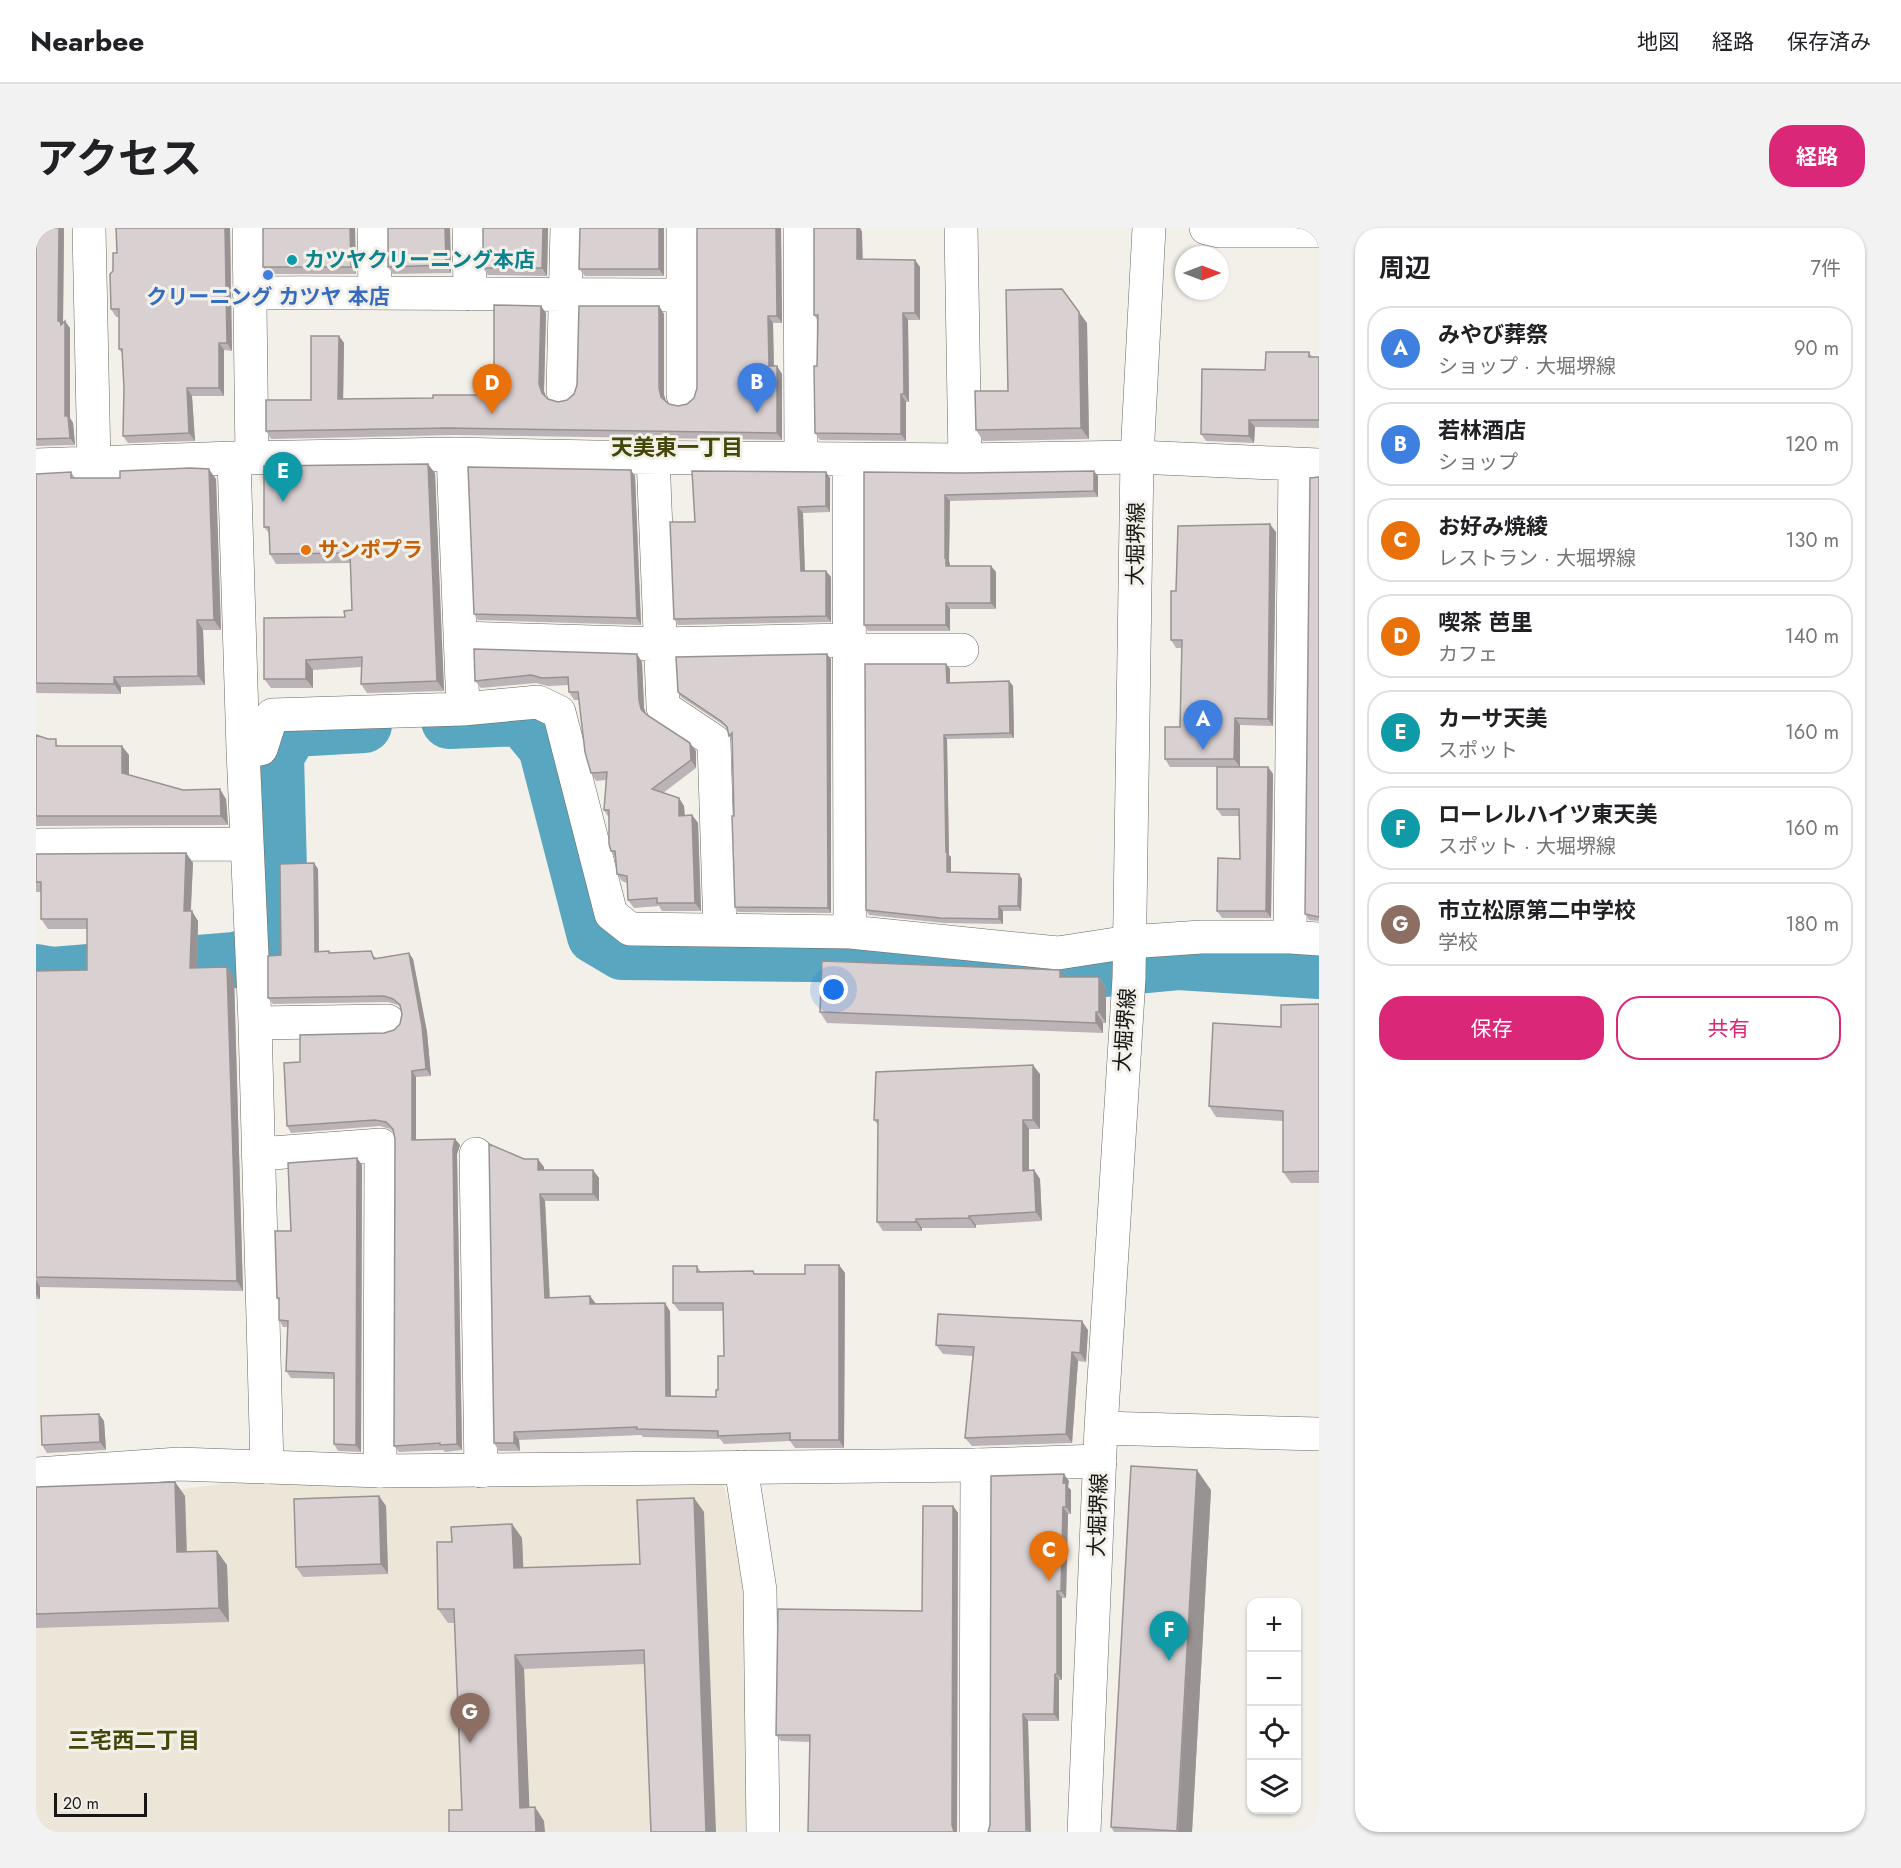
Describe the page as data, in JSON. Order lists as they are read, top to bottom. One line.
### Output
{"streets":{"street":["大堀堺線"]},"districts":["天美東一丁目","三宅西二丁目"],"places":["カツヤクリーニング本店","クリーニング カツヤ 本店","サンポプラ"],"scale_bar":"20 m","north":"right","page":{"header":"Nearbee","nav":["地図","経路","保存済み"],"title":"アクセス","buttons":["経路",["保存","共有"]],"heading":["周辺","7件"],"list":[{"mark":"A","name":"みやび葬祭","note":"ショップ · 大堀堺線","value":"90 m"},{"mark":"B","name":"若林酒店","note":"ショップ","value":"120 m"},{"mark":"C","name":"お好み焼綾","note":"レストラン · 大堀堺線","value":"130 m"},{"mark":"D","name":"喫茶 芭里","note":"カフェ","value":"140 m"},{"mark":"E","name":"カーサ天美","note":"スポット","value":"160 m"},{"mark":"F","name":"ローレルハイツ東天美","note":"スポット · 大堀堺線","value":"160 m"},{"mark":"G","name":"市立松原第二中学校","note":"学校","value":"180 m"}],"pins":["B","D","E","A","C","F","G"],"map_buttons":["+","−"],"scale":"20 m"}}
